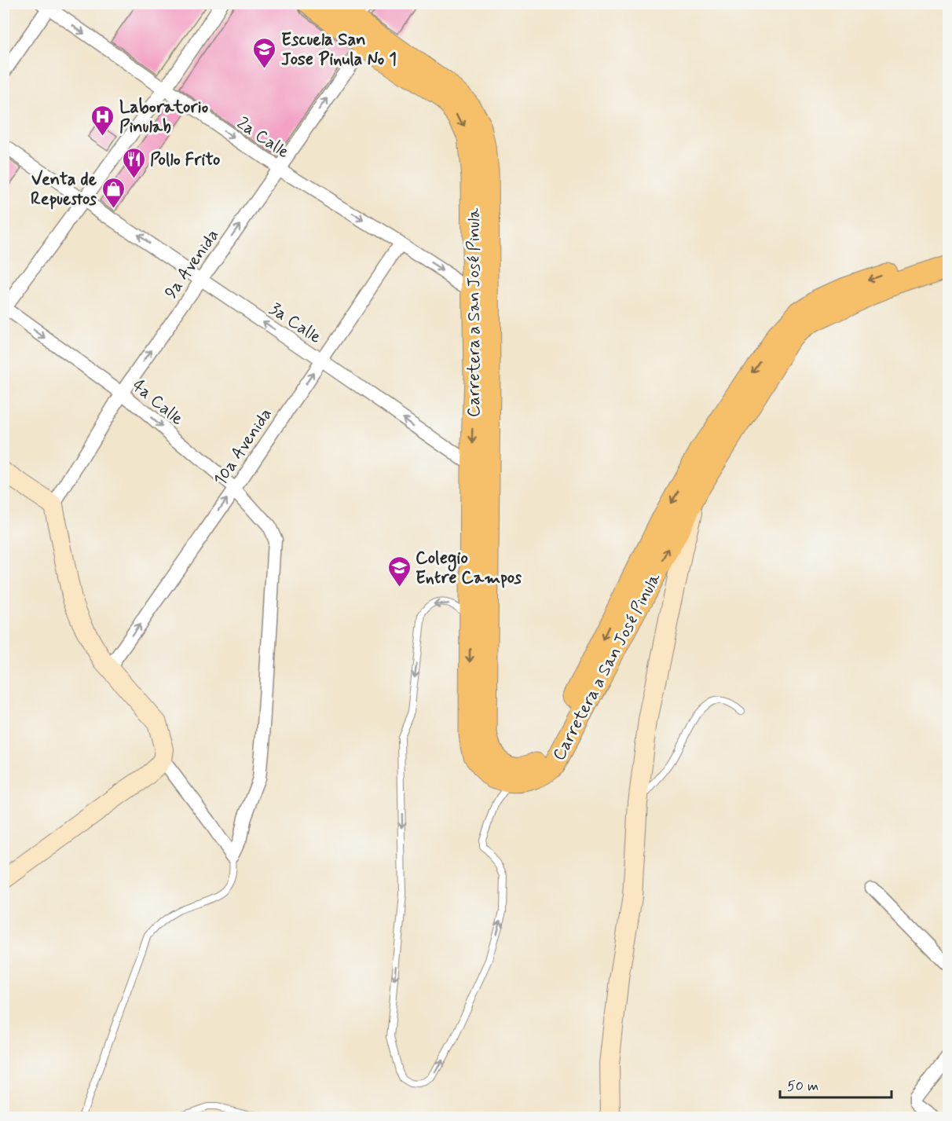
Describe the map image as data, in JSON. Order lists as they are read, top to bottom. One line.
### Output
{"streets":{"main road":["Carretera a San José Pinula"],"street":["2a Calle","9a Avenida","3a Calle","4a Calle","10a Avenida"]},"crossings":[["2a Calle","9a Avenida"],["2a Calle","Carretera a San José Pinula"],["2a Calle","10a Avenida"],["9a Avenida","3a Calle"],["9a Avenida","4a Calle"],["Carretera a San José Pinula","3a Calle"],["3a Calle","10a Avenida"],["4a Calle","10a Avenida"]],"one_way":["2a Calle","9a Avenida","3a Calle","4a Calle","10a Avenida"],"places":{"school or university":["Escuela San Jose Pinula No 1","Colegio Entre Campos"],"hospital":["Laboratorio Pinulab"],"restaurant":["Pollo Frito"],"shop":["Venta de Repuestos"]},"scale_bar":"50 m"}
